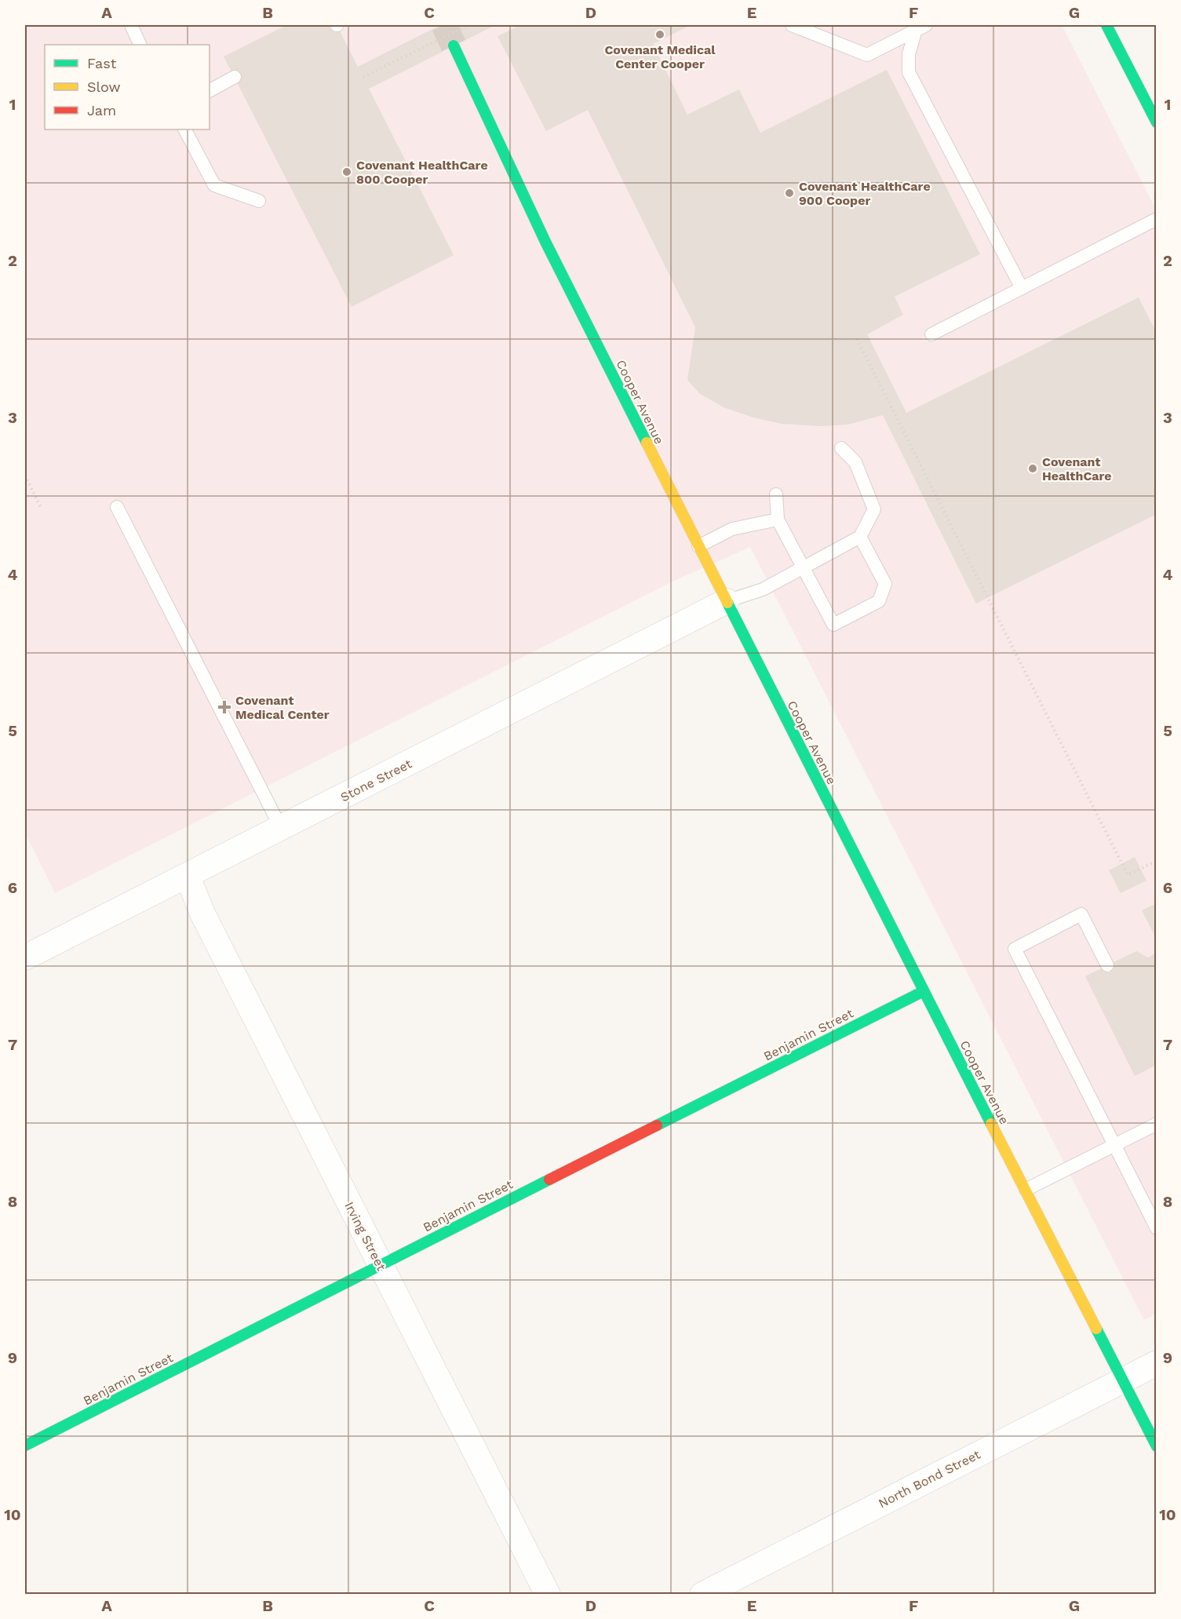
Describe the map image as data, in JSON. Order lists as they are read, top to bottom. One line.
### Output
{"streets":{"street":["Cooper Avenue","Stone Street","Benjamin Street","Irving Street","North Bond Street"]},"crossings":[["Cooper Avenue","Stone Street"],["Cooper Avenue","Benjamin Street"],["Cooper Avenue","North Bond Street"],["Stone Street","Irving Street"],["Benjamin Street","Irving Street"]],"places":{"other":["Covenant Medical Center Cooper","Covenant HealthCare 800 Cooper","Covenant HealthCare 900 Cooper","Covenant HealthCare"],"health":["Covenant Medical Center"]},"legend":["Fast","Slow","Jam"],"grid":{"columns":["A","B","C","D","E","F","G"],"rows":["1","2","3","4","5","6","7","8","9","10"]}}
